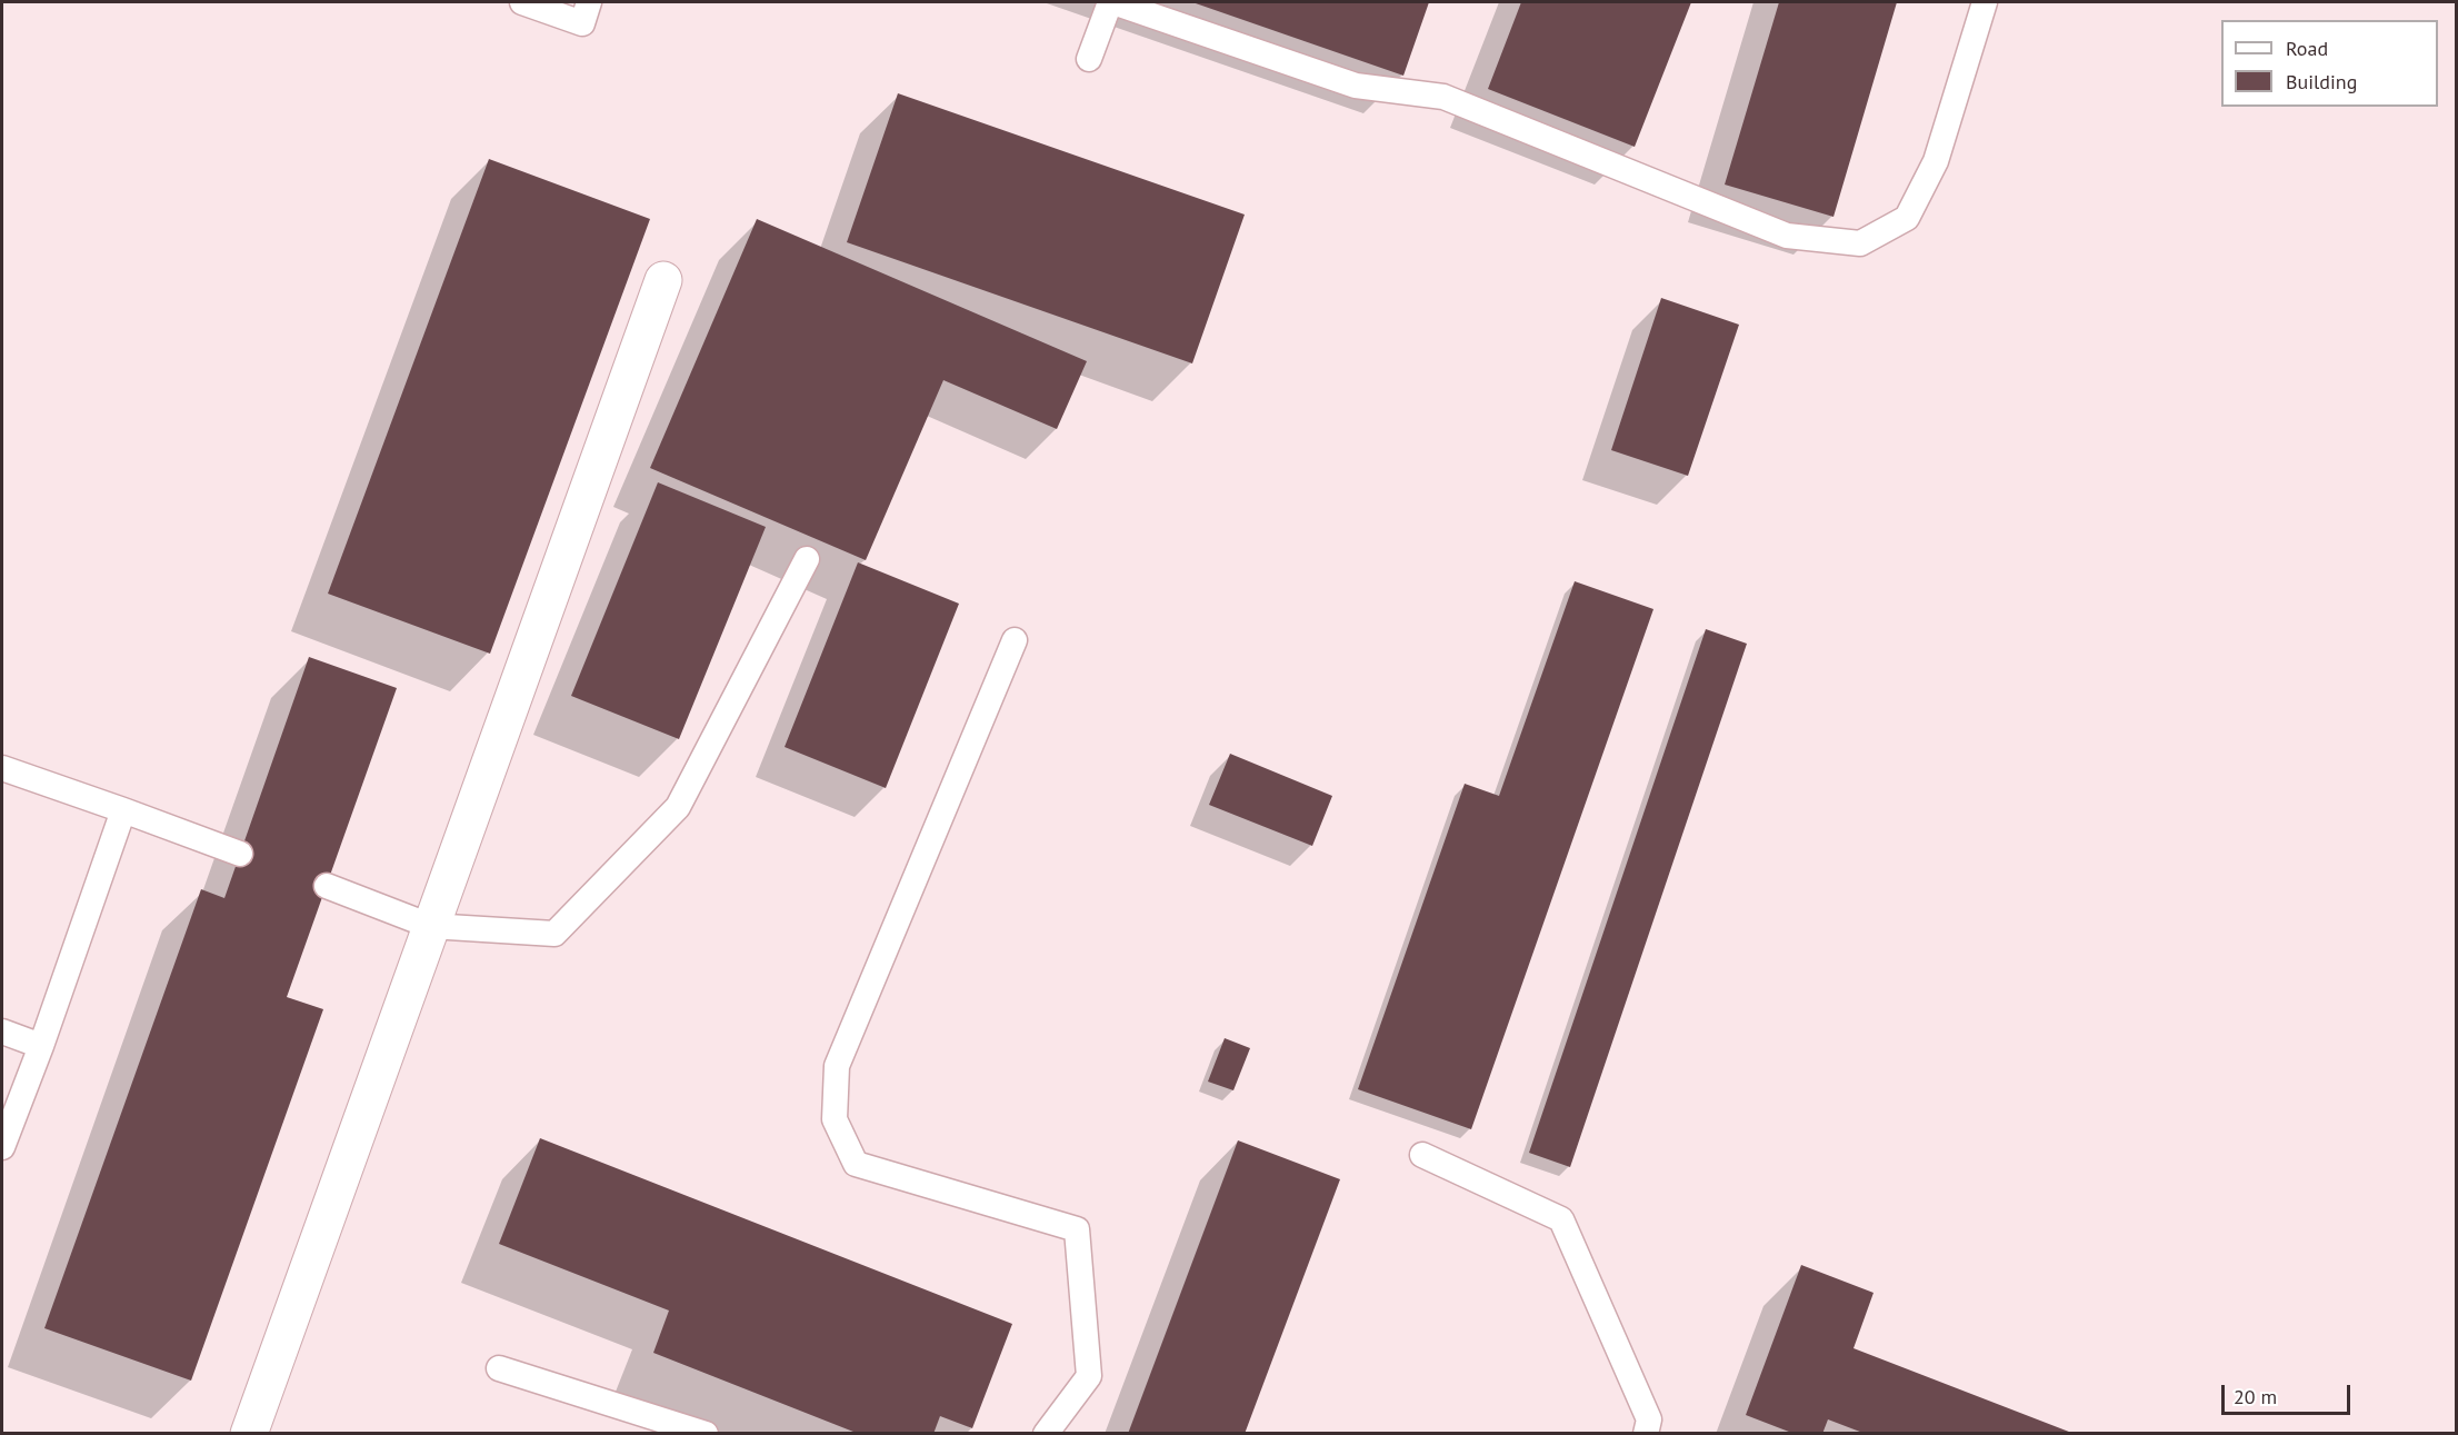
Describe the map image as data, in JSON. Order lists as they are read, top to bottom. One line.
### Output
{"legend":["Road","Building"],"scale_bar":"20 m"}
